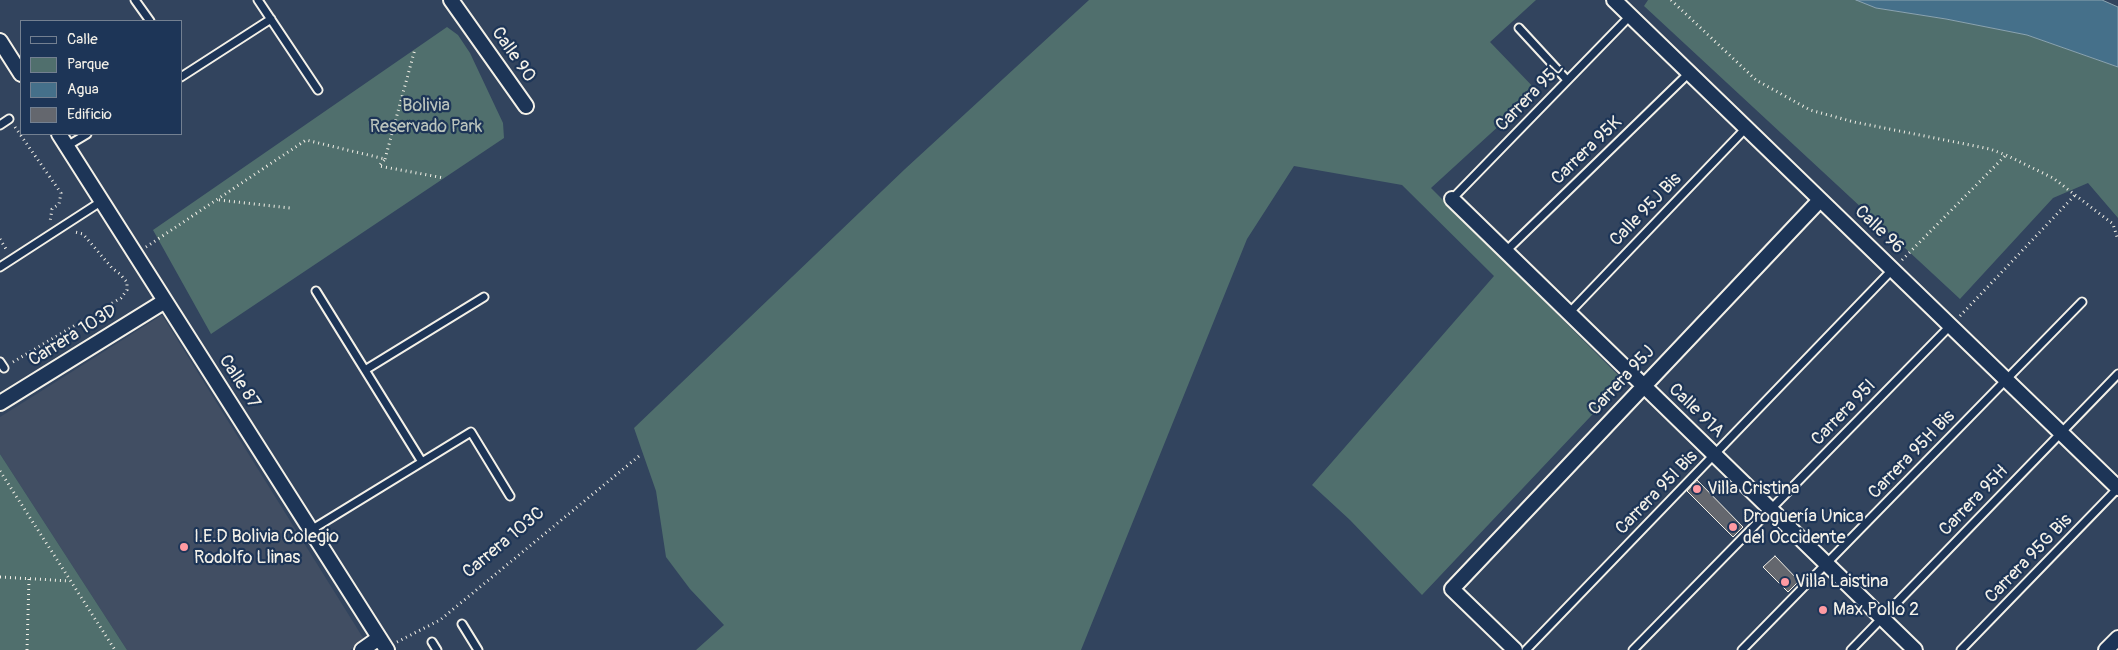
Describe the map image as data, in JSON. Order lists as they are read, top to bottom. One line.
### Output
{"streets":{"street":["Calle 90","Calle 96","Carrera 103D","Carrera 95J","Calle 87","Calle 91A"],"lane":["Carrera 95L","Carrera 95K","Calle 95J Bis","Carrera 95I","Carrera 95H Bis","Carrera 95I Bis","Carrera 95H","Carrera 95G Bis"],"path":["Carrera 103C"]},"crossings":[["Carrera 95L","Calle 96"],["Carrera 95L","Calle 91A"],["Carrera 95K","Calle 96"],["Carrera 95K","Calle 91A"],["Calle 95J Bis","Calle 96"],["Calle 95J Bis","Calle 91A"],["Calle 96","Carrera 95J"],["Calle 96","Carrera 95I"],["Calle 96","Carrera 95H Bis"],["Calle 96","Carrera 95I Bis"],["Calle 96","Carrera 95H"],["Calle 96","Carrera 95G Bis"],["Carrera 103D","Calle 87"],["Carrera 95J","Calle 91A"],["Calle 87","Carrera 103C"],["Calle 91A","Carrera 95I"],["Calle 91A","Carrera 95H Bis"],["Calle 91A","Carrera 95I Bis"],["Calle 91A","Carrera 95H"]],"parks":["Bolivia Reservado Park"],"places":["Villa Cristina","Droguería Unica del Occidente","I.E.D Bolivia Colegio Rodolfo Llinas","Villa Laistina","Max Pollo 2"],"legend":["Calle","Parque","Agua","Edificio"]}
